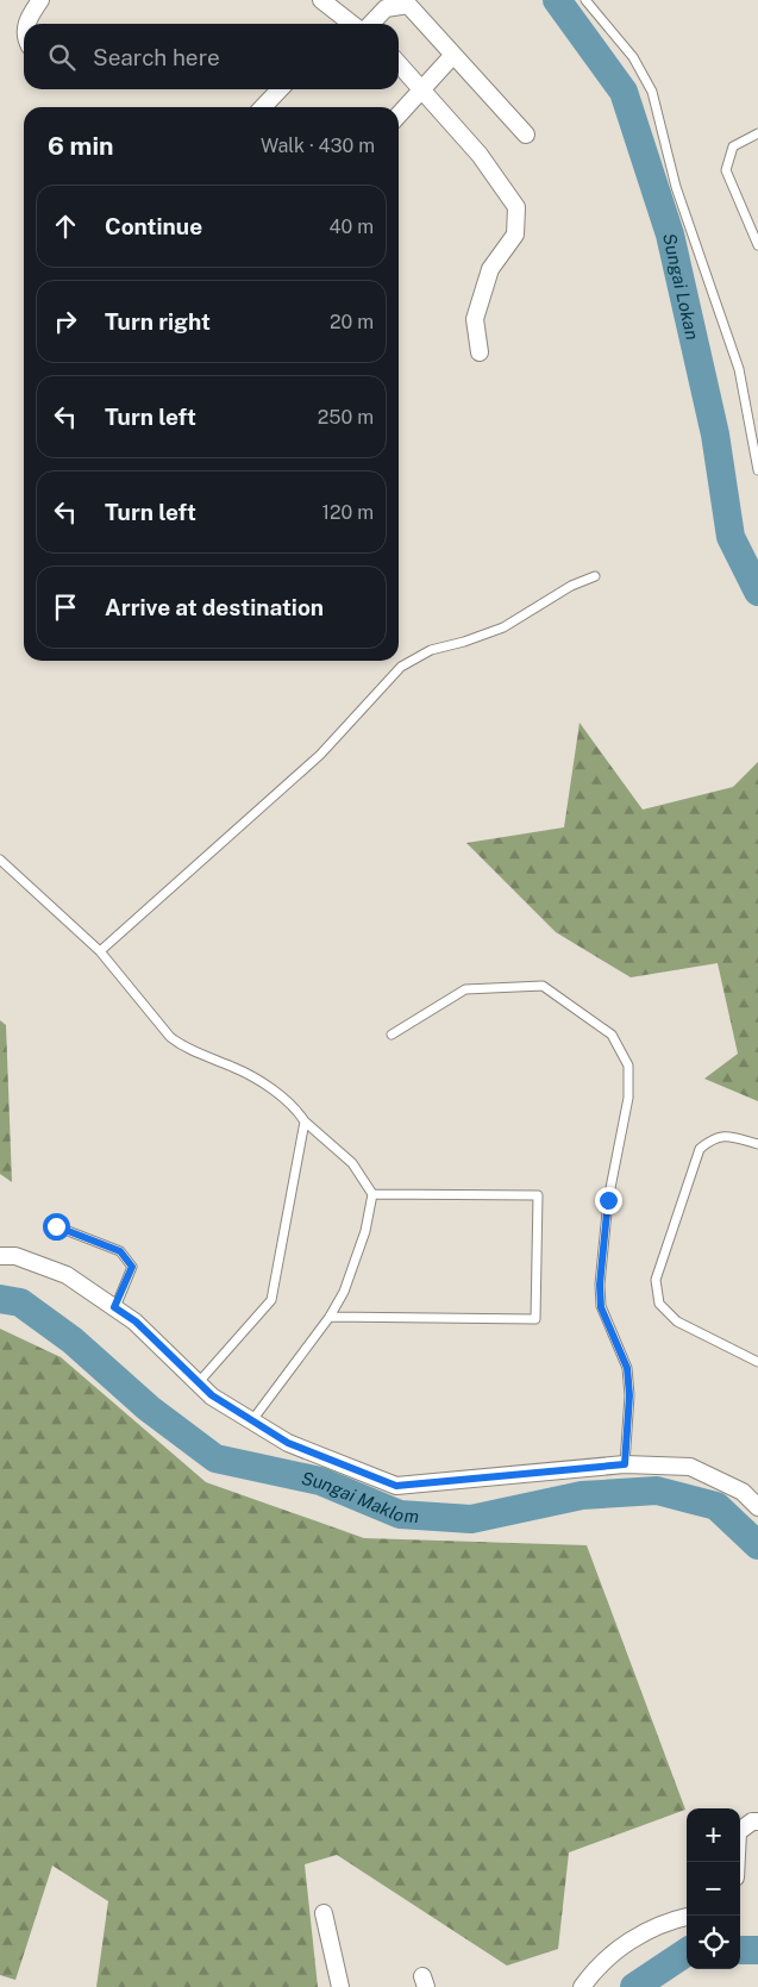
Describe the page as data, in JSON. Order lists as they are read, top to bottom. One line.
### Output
{"water":["Sungai Lokan","Sungai Maklom"],"page":{"search":"Search here","heading":["6 min","Walk · 430 m"],"list":[["Continue","40 m"],["Turn right","20 m"],["Turn left","250 m"],["Turn left","120 m"],"Arrive at destination"],"map_buttons":["+","−"]}}
